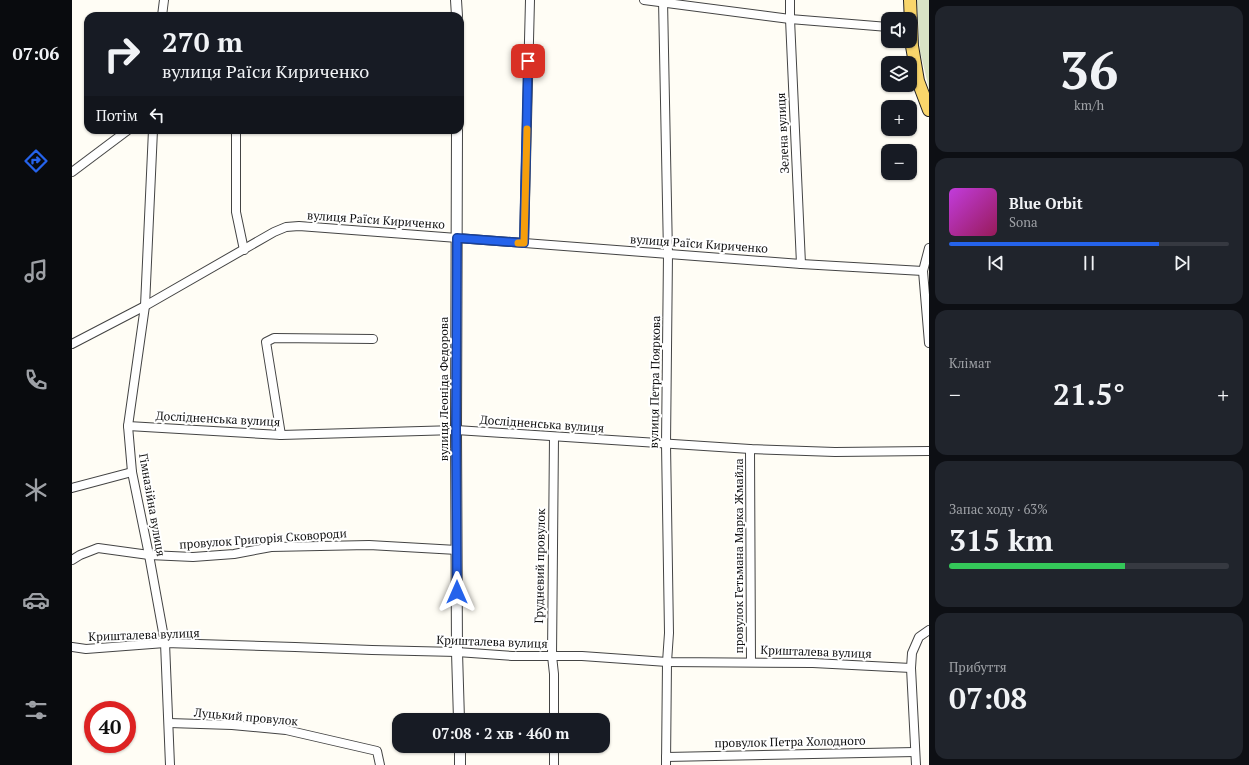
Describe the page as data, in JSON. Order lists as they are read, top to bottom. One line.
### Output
{"streets":{"street":["Зелена вулиця","вулиця Раїси Кириченко","вулиця Петра Пояркова","вулиця Леоніда Федорова","Дослідненська вулиця","Гімназійна вулиця","провулок Григорія Сковороди","провулок Гетьмана Марка Жмайла","Грудневий провулок","Кришталева вулиця","Луцький провулок","провулок Петра Холодного"]},"crossings":[["Зелена вулиця","вулиця Раїси Кириченко"],["вулиця Раїси Кириченко","вулиця Петра Пояркова"],["вулиця Раїси Кириченко","вулиця Леоніда Федорова"],["вулиця Раїси Кириченко","Гімназійна вулиця"],["вулиця Петра Пояркова","Дослідненська вулиця"],["вулиця Петра Пояркова","Кришталева вулиця"],["вулиця Петра Пояркова","провулок Петра Холодного"],["вулиця Леоніда Федорова","Дослідненська вулиця"],["вулиця Леоніда Федорова","провулок Григорія Сковороди"],["вулиця Леоніда Федорова","Кришталева вулиця"],["Дослідненська вулиця","Гімназійна вулиця"],["Дослідненська вулиця","провулок Гетьмана Марка Жмайла"],["Дослідненська вулиця","Грудневий провулок"],["Гімназійна вулиця","провулок Григорія Сковороди"],["Гімназійна вулиця","Кришталева вулиця"],["Гімназійна вулиця","Луцький провулок"],["провулок Гетьмана Марка Жмайла","Кришталева вулиця"],["Грудневий провулок","Кришталева вулиця"]],"page":{"tabs":"07:06","tile":[["36","km/h"],"Клімат",["Запас ходу · 63%","315 km"],["Прибуття","07:08"]],"map_buttons":["+","−"],"turn":["270 m","вулиця Раїси Кириченко"],"then":"Потім","song":["Blue Orbit","Sona"],"heat":["−","21.5°","+"],"limit":"40","trip":"07:08 · 2 хв · 460 m"}}
